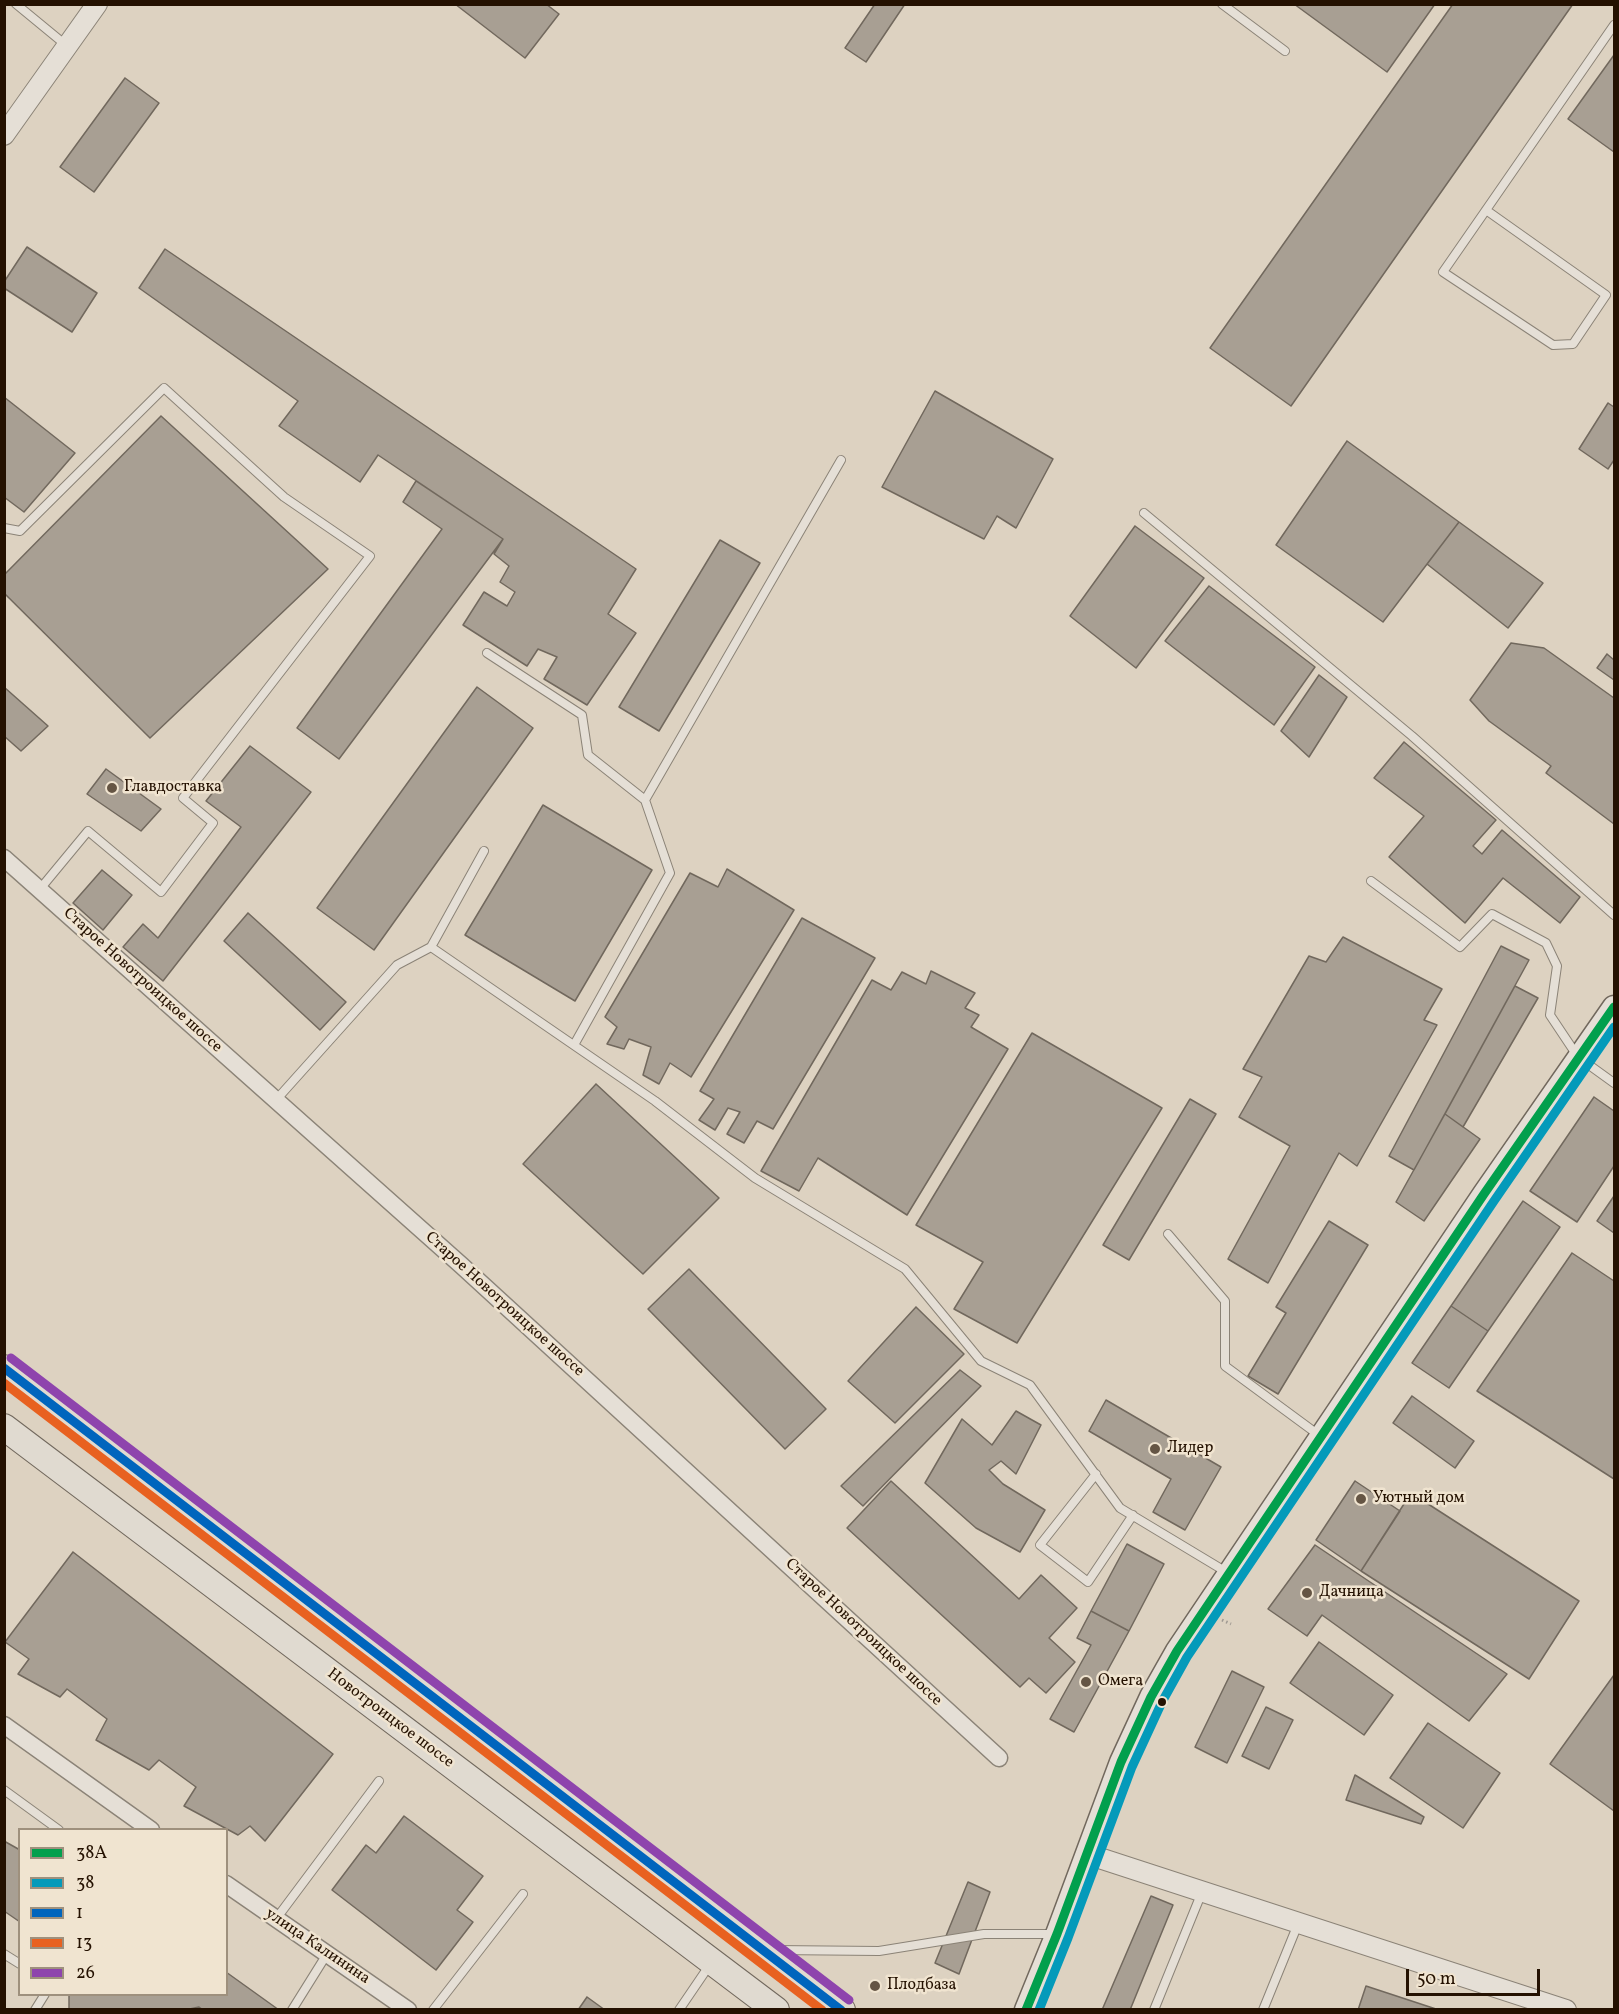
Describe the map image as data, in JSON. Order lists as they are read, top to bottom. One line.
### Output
{"streets":{"main road":["Новотроицкое шоссе"],"street":["Старое Новотроицкое шоссе","улица Калинина"]},"places":["Главдоставка","Лидер","Уютный дом","Дачница","Омега","Плодбаза"],"lines":["transit line 38А","transit line 38","transit line 26","transit line 1","transit line 13"],"legend":["38А","38","1","13","26"],"scale_bar":"50 m"}
